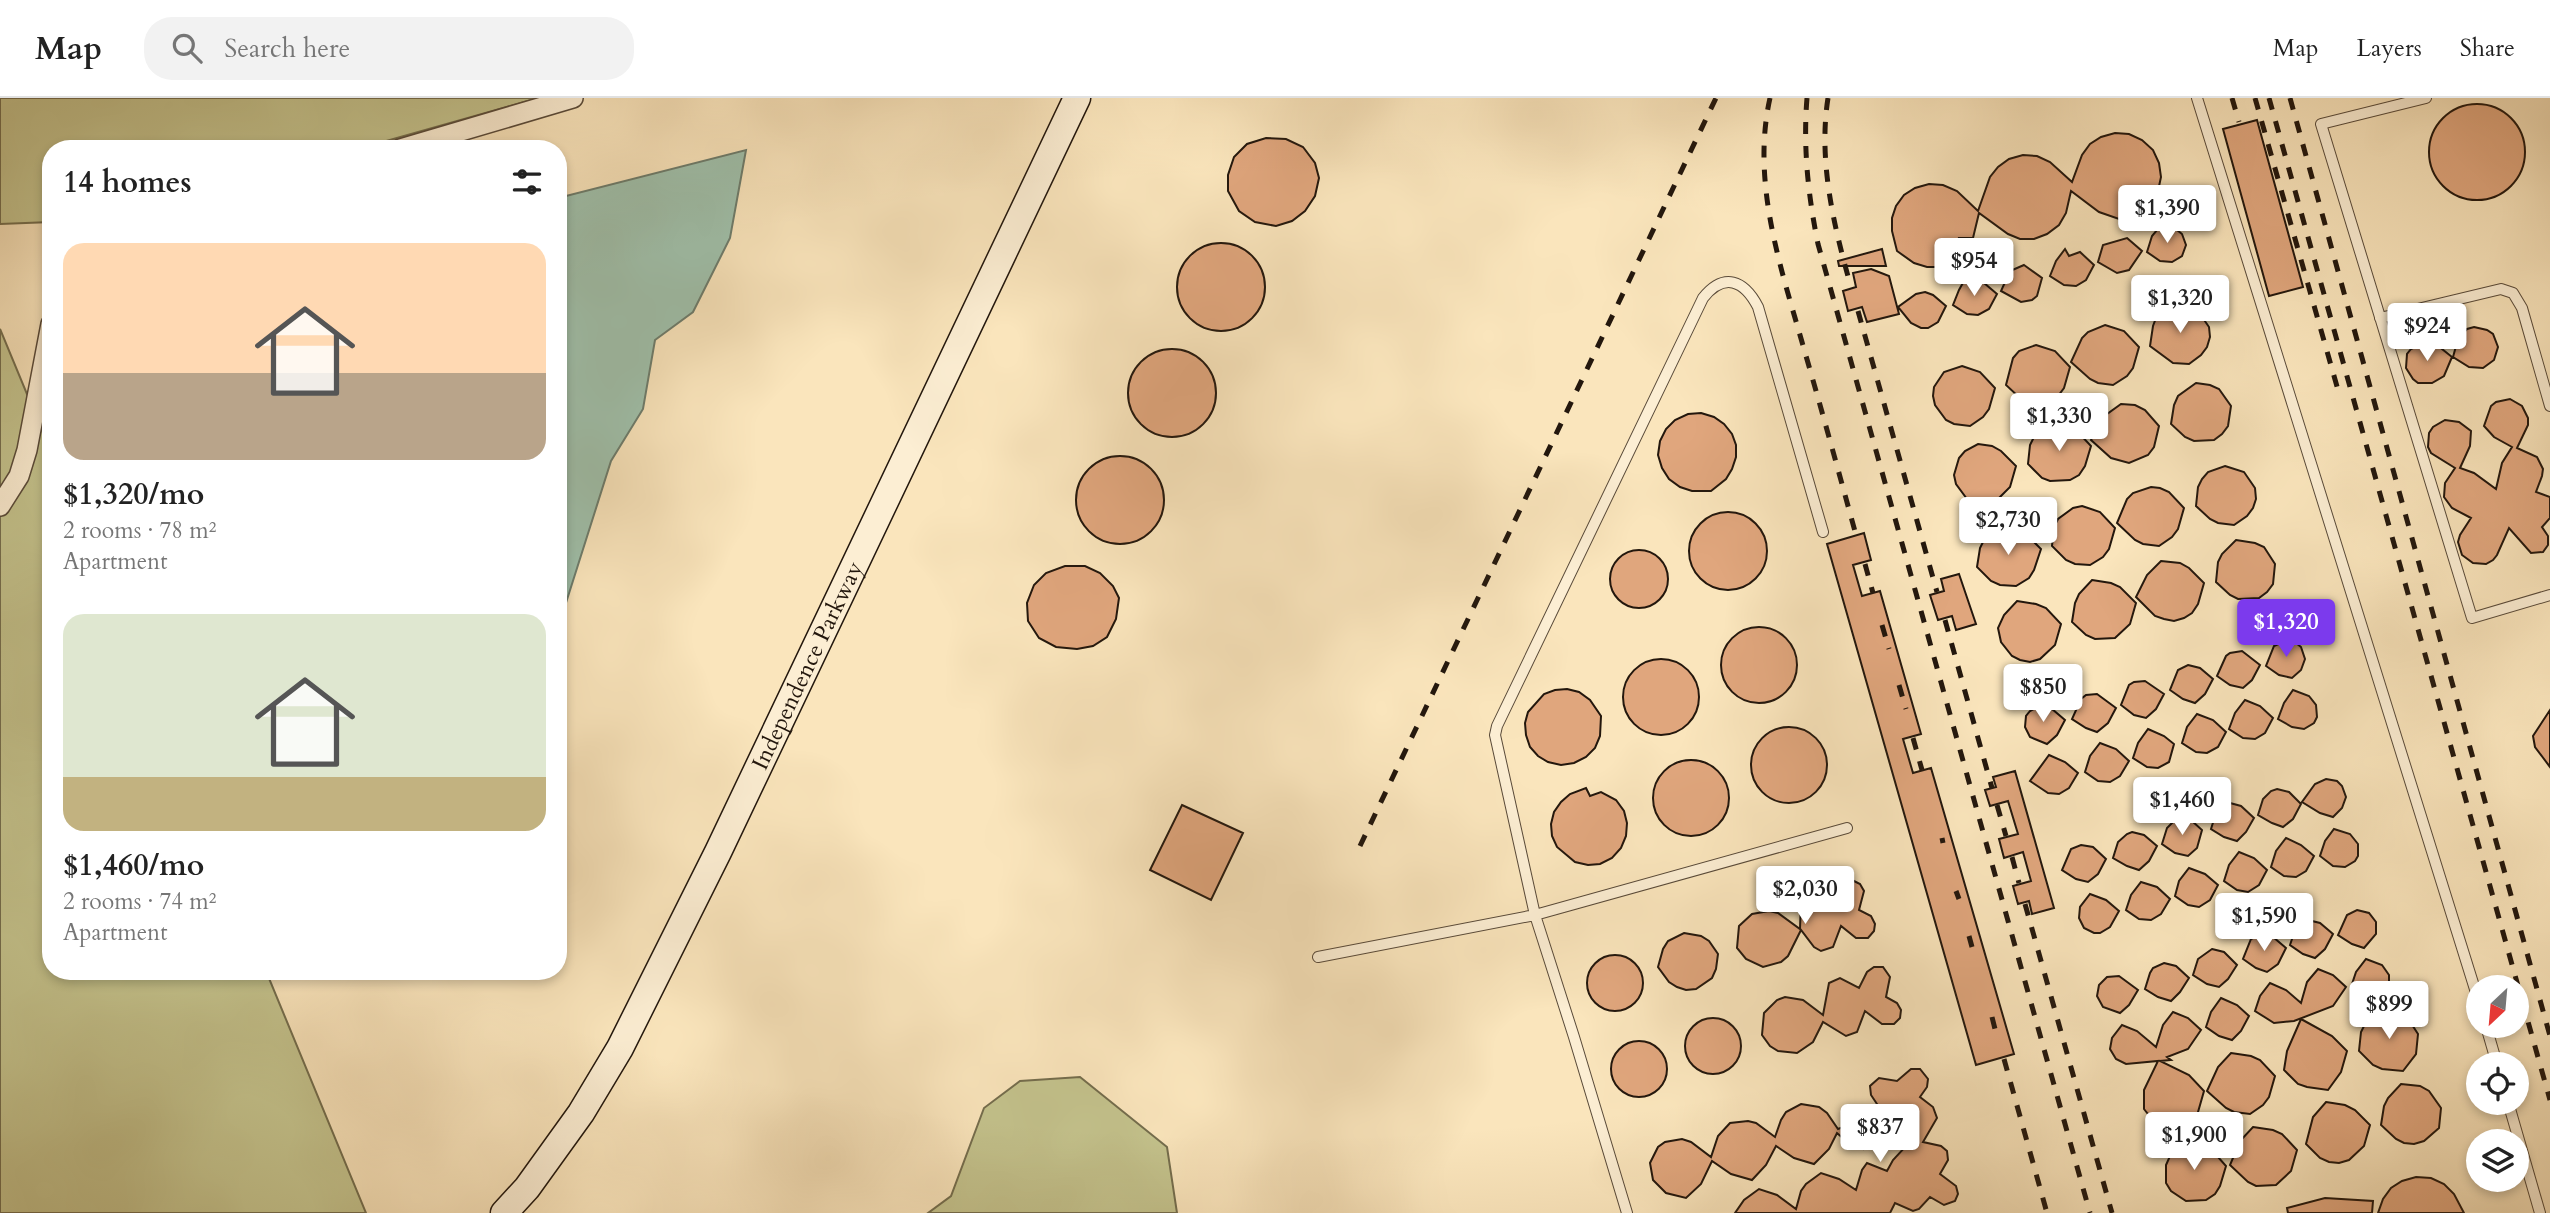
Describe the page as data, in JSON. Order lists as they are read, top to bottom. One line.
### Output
{"streets":{"main road":["Independence Parkway"]},"north":"bottom left","page":{"header":"Map","search":"Search here","nav":["Map","Layers","Share"],"heading":"14 homes","price":["$1,390","$954","$1,320","$924","$1,330","$2,730","$1,320","$850","$1,460","$2,030","$1,590","$899","$837","$1,900"],"list":[{"name":"$1,320/mo","note":"2 rooms · 78 m² · Apartment"},{"name":"$1,460/mo","note":"2 rooms · 74 m² · Apartment"}]}}
